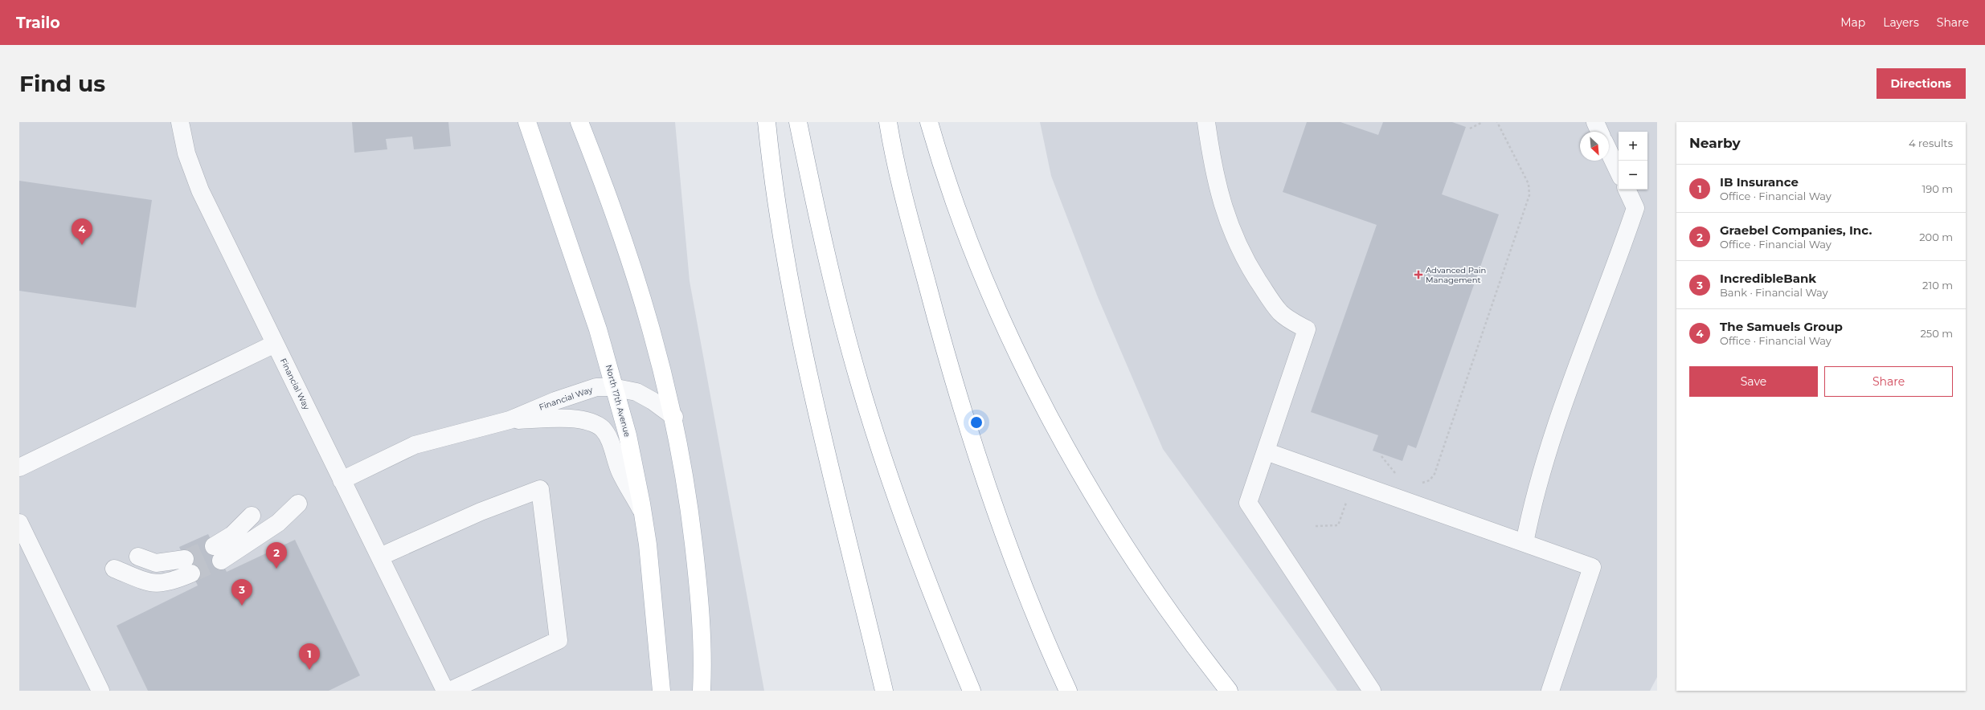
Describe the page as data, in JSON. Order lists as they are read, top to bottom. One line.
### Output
{"streets":{"main road":["North 17th Avenue"],"street":["Financial Way"]},"crossings":[["Financial Way","North 17th Avenue"]],"places":{"health":["Advanced Pain Management"]},"north":"bottom right","page":{"header":"Trailo","nav":["Map","Layers","Share"],"buttons":["Directions",["Save","Share"]],"title":"Find us","heading":["Nearby","4 results"],"map_buttons":["+","−"],"list":[{"mark":"1","name":"IB Insurance","note":"Office · Financial Way","value":"190 m"},{"mark":"2","name":"Graebel Companies, Inc.","note":"Office · Financial Way","value":"200 m"},{"mark":"3","name":"IncredibleBank","note":"Bank · Financial Way","value":"210 m"},{"mark":"4","name":"The Samuels Group","note":"Office · Financial Way","value":"250 m"}],"pins":["4","2","3","1"]}}
